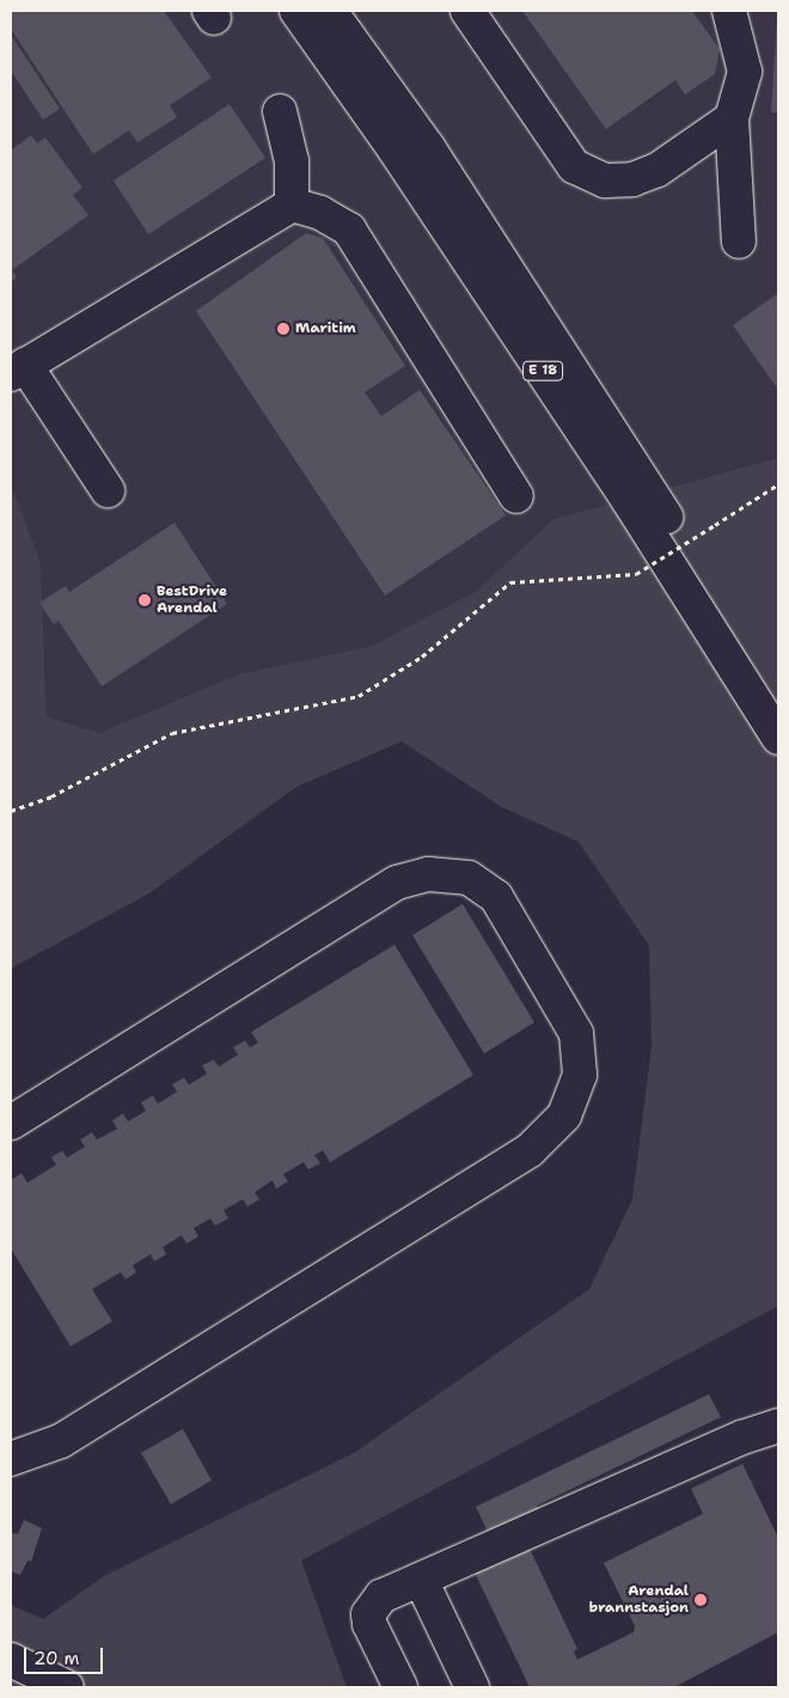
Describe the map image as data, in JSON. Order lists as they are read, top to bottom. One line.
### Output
{"streets":{"main road":["E 18"]},"places":["Maritim","BestDrive Arendal","Arendal brannstasjon"],"scale_bar":"20 m"}
